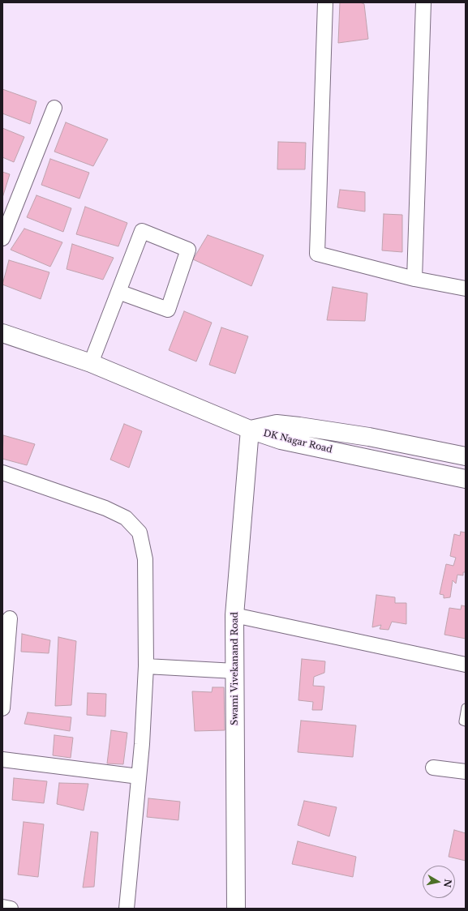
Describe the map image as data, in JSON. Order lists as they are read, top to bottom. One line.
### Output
{"streets":{"main road":["DK Nagar Road","Swami Vivekanand Road"]},"crossings":[["DK Nagar Road","Swami Vivekanand Road"]],"north":"right"}
